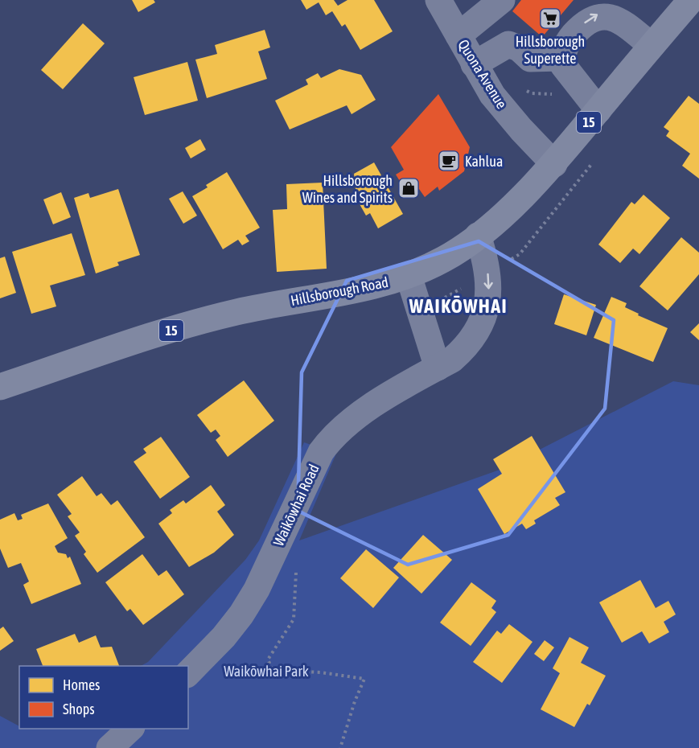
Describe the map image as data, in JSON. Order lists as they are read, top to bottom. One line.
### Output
{"streets":{"main road":["15","Hillsborough Road"],"street":["Quona Avenue","Waikōwhai Road"]},"crossings":[["Quona Avenue","Hillsborough Road"],["Hillsborough Road","Waikōwhai Road"]],"districts":["WAIKŌWHAI"],"parks":["Waikōwhai Park"],"places":{"supermarket":["Hillsborough Superette"],"cafe":["Kahlua"],"shop":["Hillsborough Wines and Spirits"]},"legend":["Homes","Shops"]}
